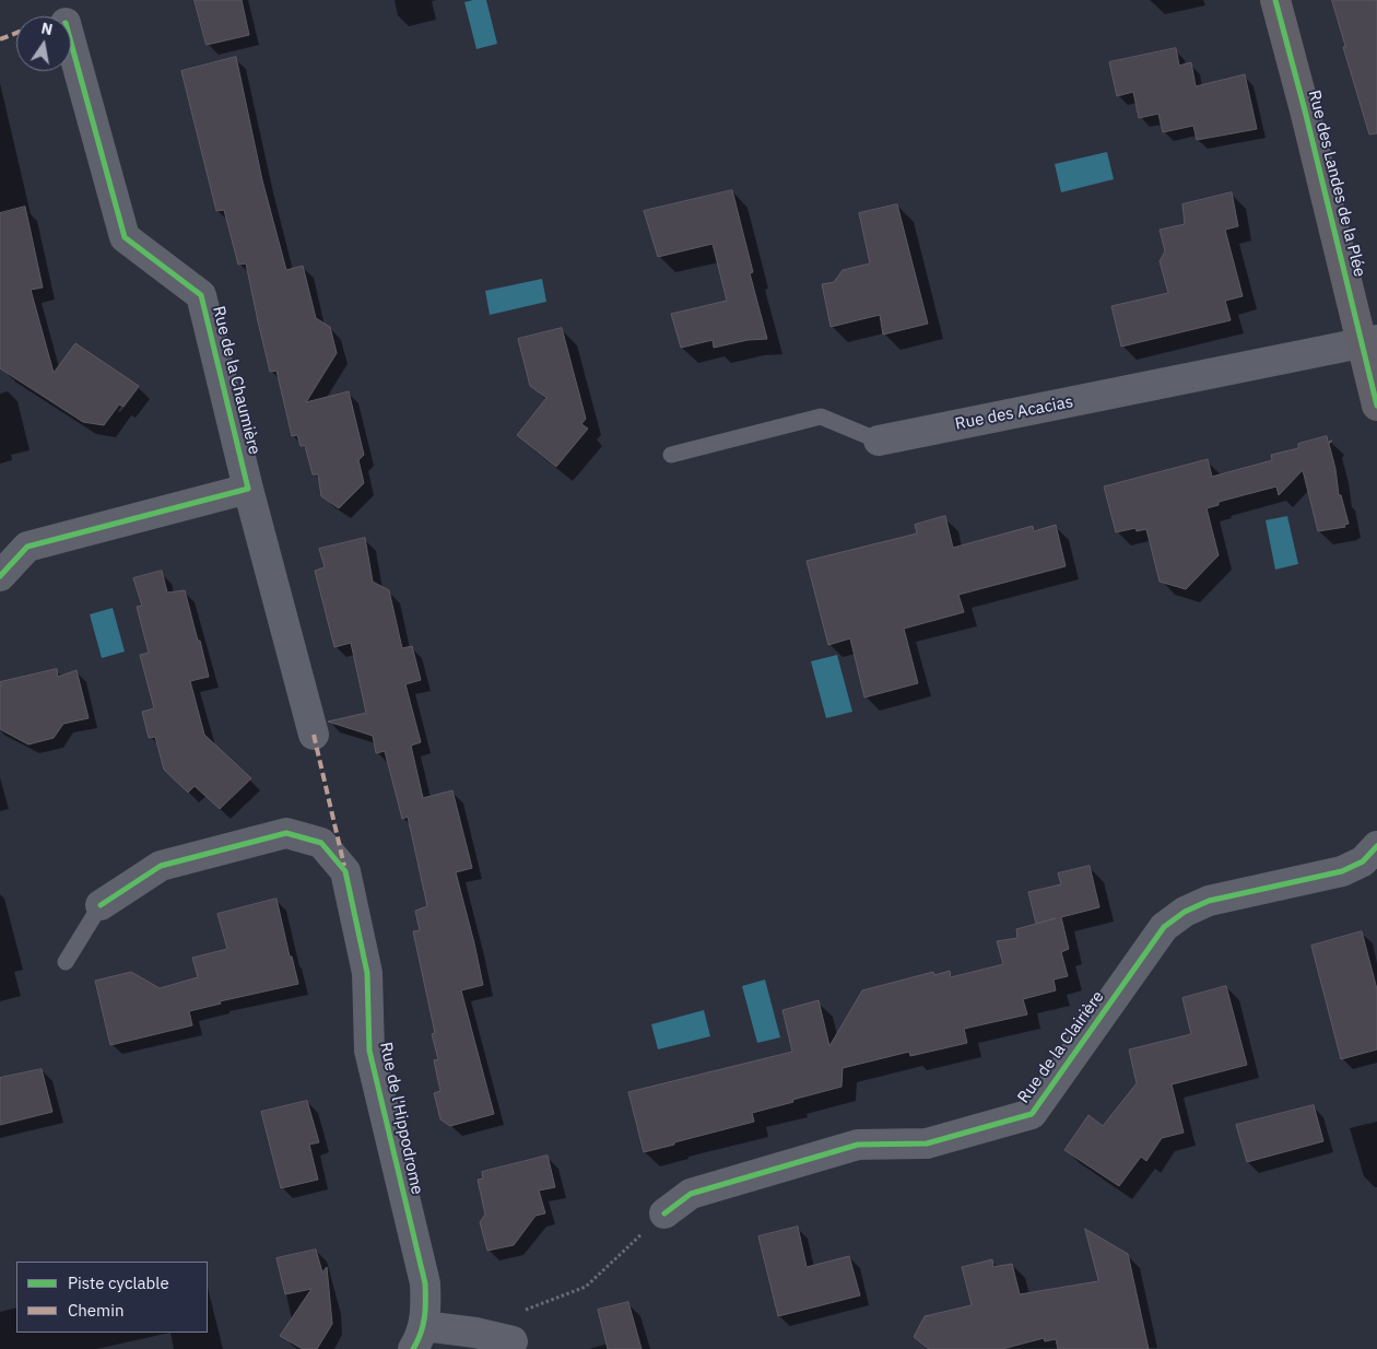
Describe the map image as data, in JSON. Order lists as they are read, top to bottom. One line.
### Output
{"streets":{"street":["Rue des Landes de la Plée","Rue de la Chaumière","Rue des Acacias","Rue de la Clairière","Rue de l'Hippodrome"]},"crossings":[["Rue des Landes de la Plée","Rue des Acacias"]],"legend":["Piste cyclable","Chemin"],"north":"top"}
